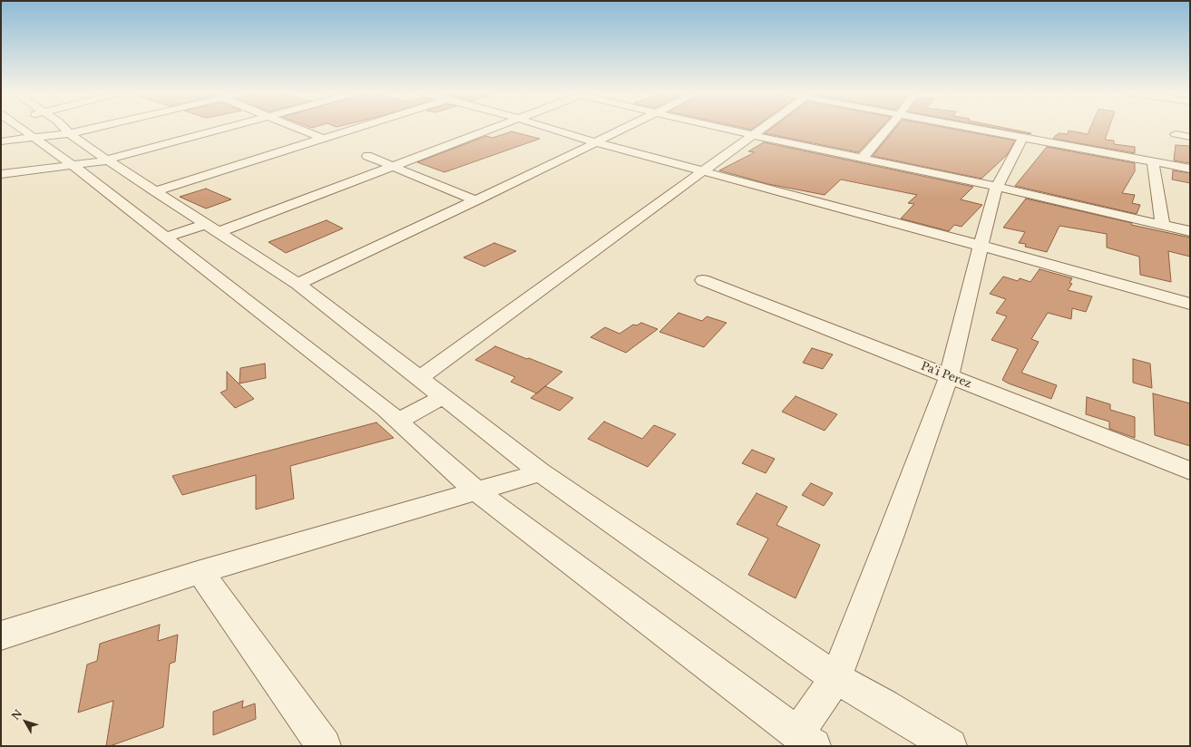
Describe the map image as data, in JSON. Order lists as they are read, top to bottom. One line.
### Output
{"streets":{"street":["Pa'i Perez"]},"north":"top left"}
